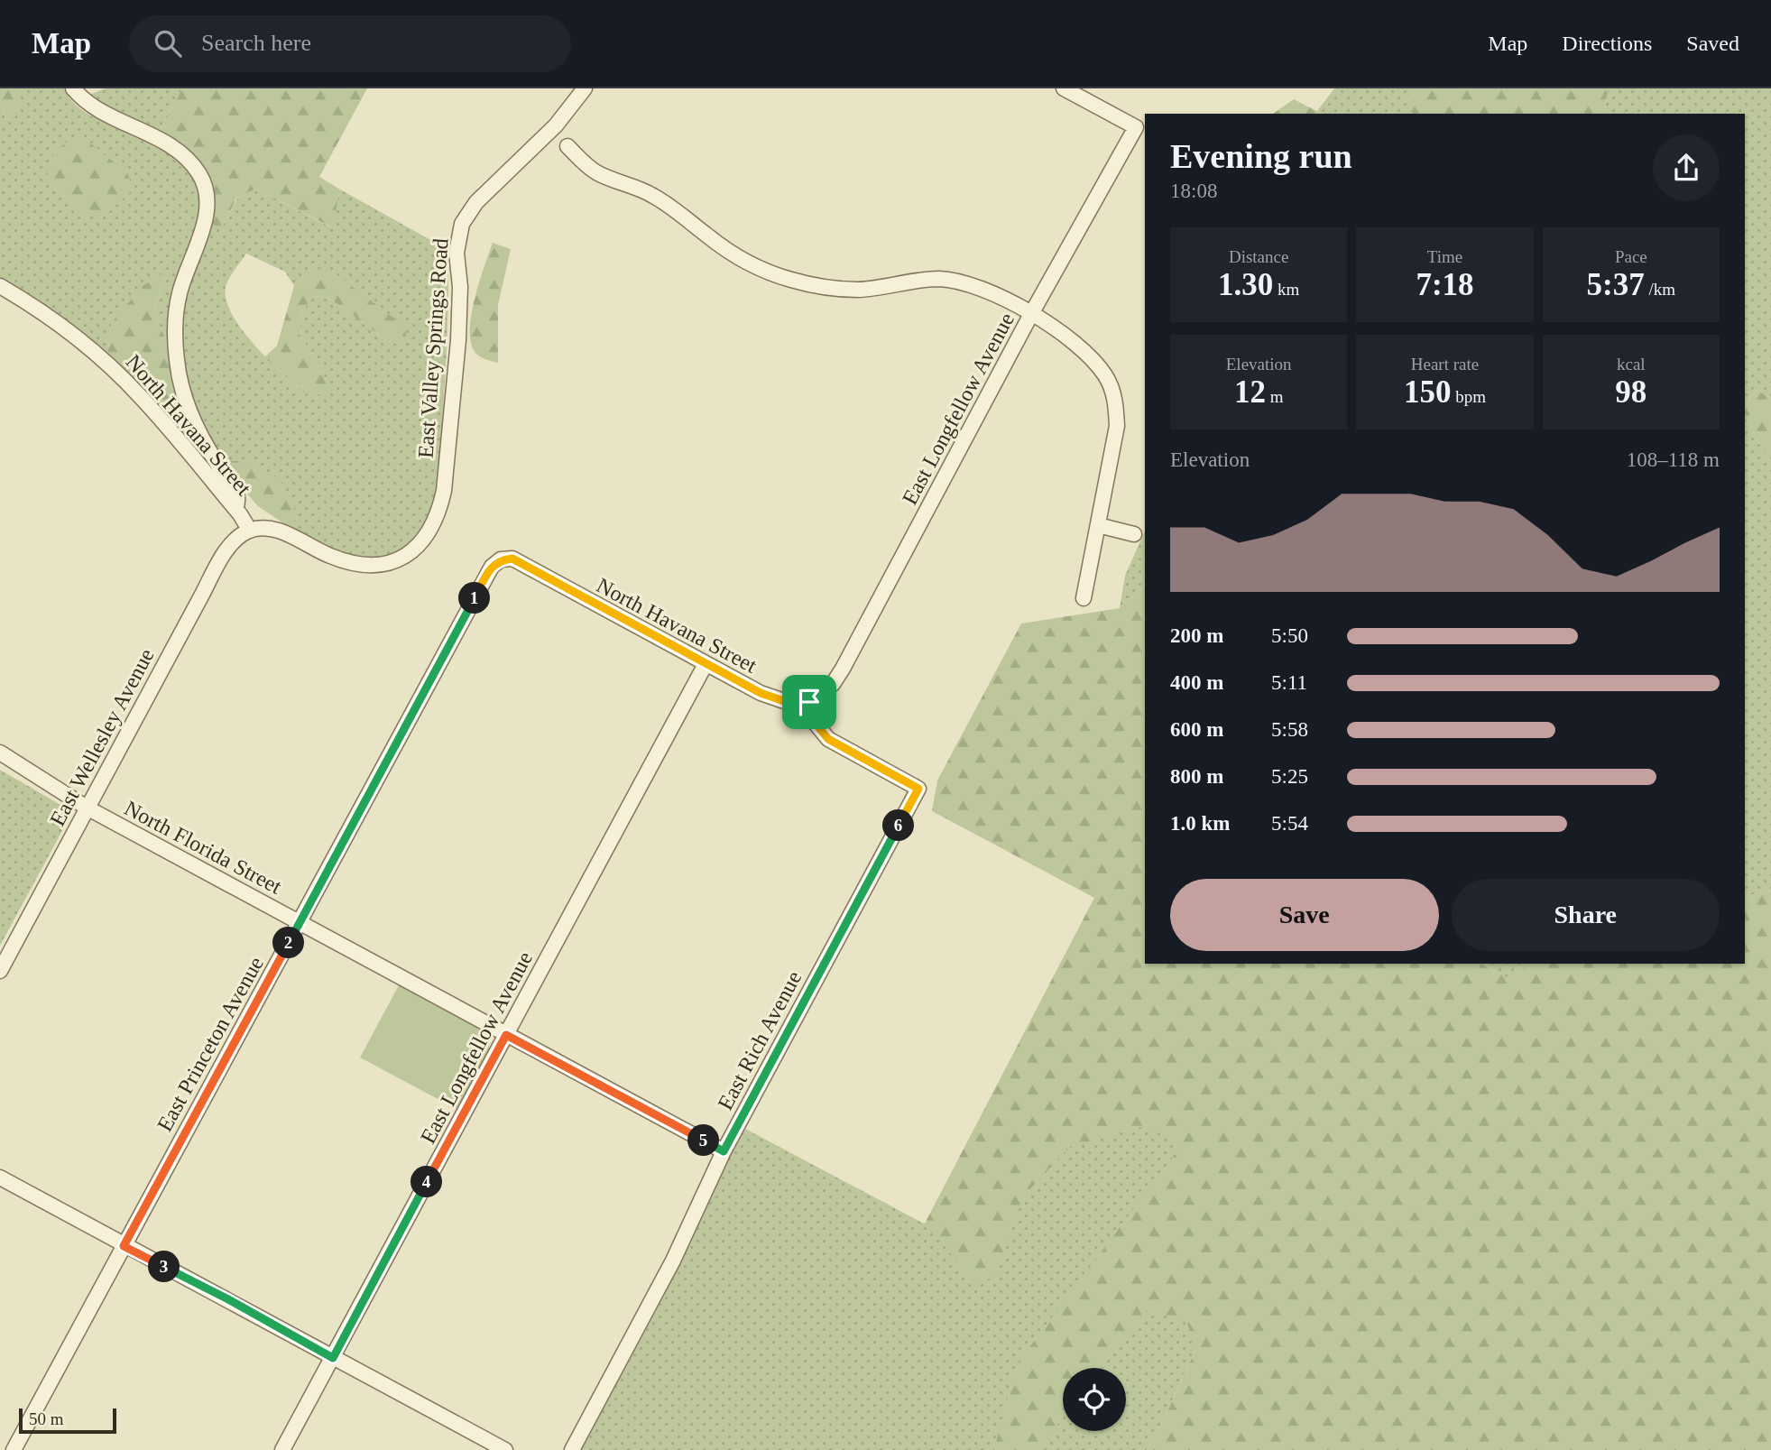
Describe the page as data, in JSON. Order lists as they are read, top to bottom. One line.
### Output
{"streets":{"street":["East Valley Springs Road","East Longfellow Avenue","North Havana Street","East Wellesley Avenue","North Florida Street","East Rich Avenue","East Princeton Avenue"]},"crossings":[["East Valley Springs Road","North Havana Street"],["East Valley Springs Road","East Wellesley Avenue"],["East Longfellow Avenue","North Havana Street"],["East Longfellow Avenue","North Florida Street"],["East Longfellow Avenue","East Rich Avenue"],["North Havana Street","East Wellesley Avenue"],["North Havana Street","East Rich Avenue"],["North Havana Street","East Princeton Avenue"],["East Wellesley Avenue","North Florida Street"],["North Florida Street","East Rich Avenue"],["North Florida Street","East Princeton Avenue"]],"scale_bar":"50 m","page":{"header":"Map","search":"Search here","nav":["Map","Directions","Saved"],"heading":["Evening run","18:08"],"stats":[["Distance","1.30 km"],["Time","7:18"],["Pace","5:37 /km"],["Elevation","12 m"],["Heart rate","150 bpm"],["kcal","98"]],"chart":["Elevation","108–118 m"],"pins":["1","6","2","5","4","3"],"list":[{"name":"200 m","note":"5:50"},{"name":"400 m","note":"5:11"},{"name":"600 m","note":"5:58"},{"name":"800 m","note":"5:25"},{"name":"1.0 km","note":"5:54"}],"buttons":["Save","Share"],"scale":"50 m"}}
